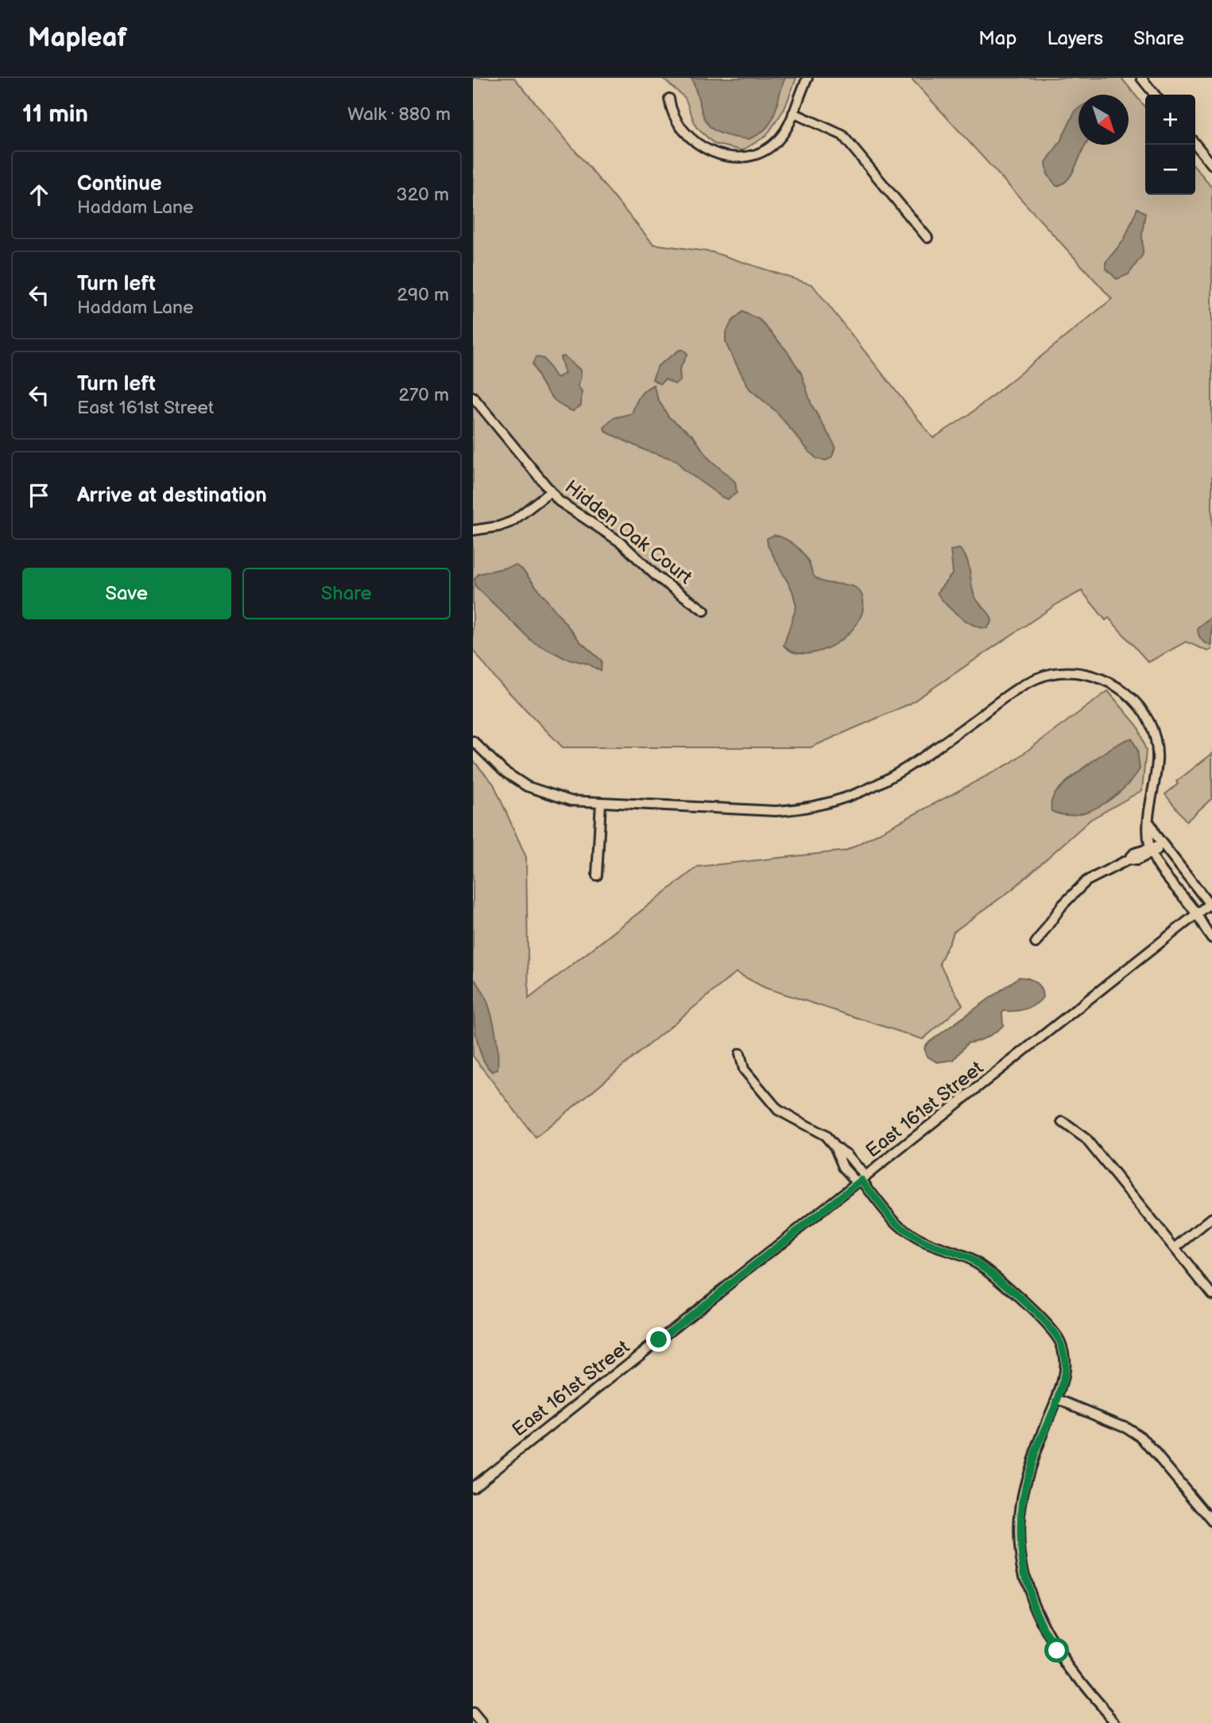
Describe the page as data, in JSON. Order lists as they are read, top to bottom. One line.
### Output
{"streets":{"street":["Hidden Oak Court","East 161st Street"]},"north":"bottom right","page":{"header":"Mapleaf","nav":["Map","Layers","Share"],"heading":["11 min","Walk · 880 m"],"map_buttons":["+","−"],"list":[["Continue","Haddam Lane","320 m"],["Turn left","Haddam Lane","290 m"],["Turn left","East 161st Street","270 m"],"Arrive at destination"],"buttons":["Save","Share"]}}
